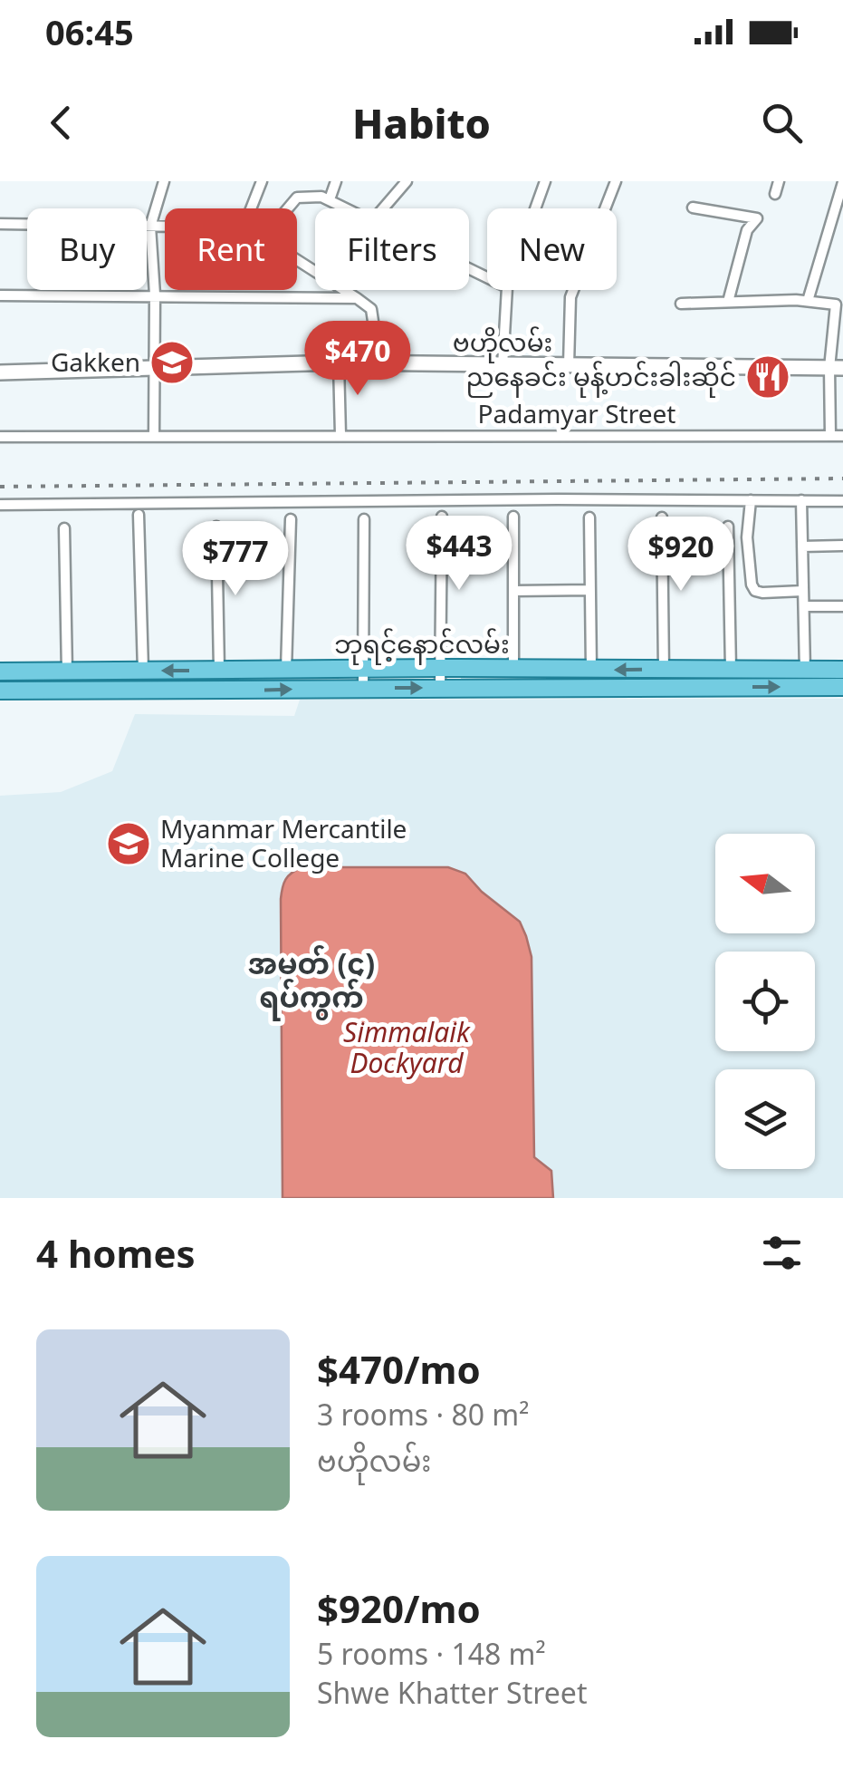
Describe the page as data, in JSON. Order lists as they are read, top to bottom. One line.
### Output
{"streets":{"main road":["ဗဟိုလမ်း","ဘုရင့်နောင်လမ်း"],"street":["Padamyar Street"]},"districts":["အမှတ် (၄) ရပ်ကွက်"],"water":["Simmalaik Dockyard"],"places":{"school or university":["Gakken","Myanmar Mercantile Marine College"],"restaurant":["ညနေခင်း မုန့်ဟင်းခါးဆိုင်"]},"north":"left","page":{"status":"06:45","header":"Habito","chip":["Buy","Rent","Filters","New"],"price":["$470","$443","$920","$777"],"heading":"4 homes","list":[{"name":"$470/mo","note":"3 rooms · 80 m² · ဗဟိုလမ်း"},{"name":"$920/mo","note":"5 rooms · 148 m² · Shwe Khatter Street"}]}}
